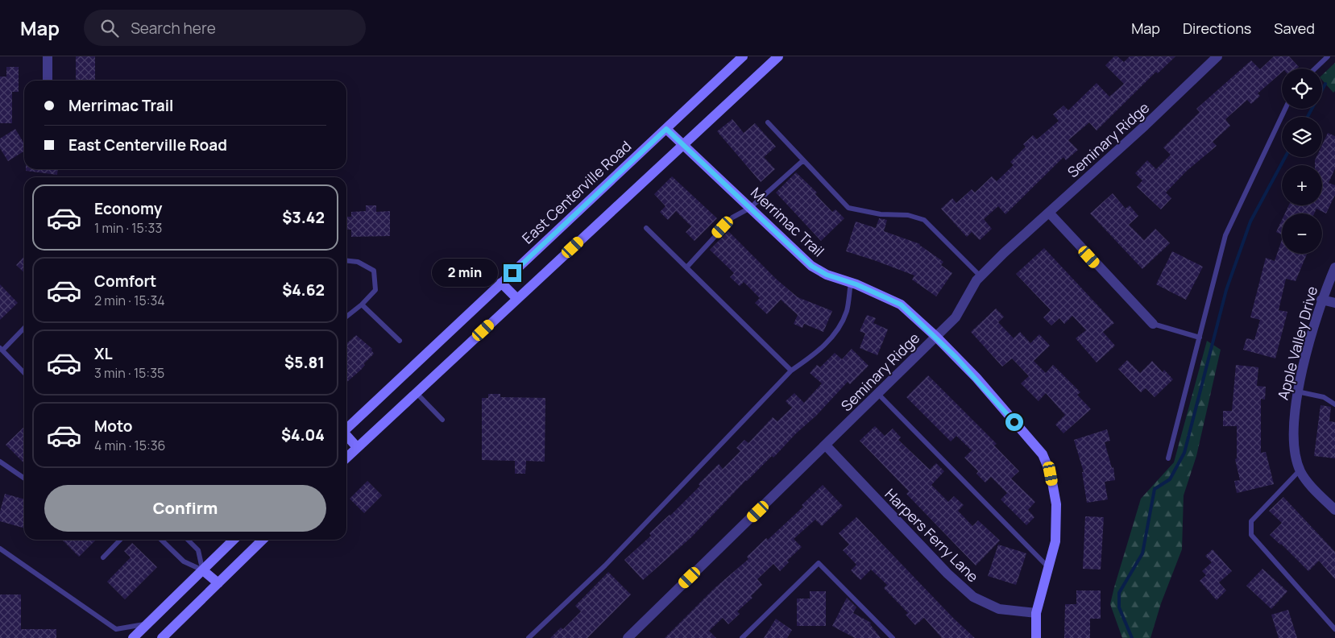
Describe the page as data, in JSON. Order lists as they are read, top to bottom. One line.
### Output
{"streets":{"main road":["East Centerville Road","Merrimac Trail"],"street":["Seminary Ridge","Apple Valley Drive","Harpers Ferry Lane"]},"crossings":[["Seminary Ridge","Merrimac Trail"],["Seminary Ridge","Harpers Ferry Lane"],["East Centerville Road","Merrimac Trail"],["Merrimac Trail","Harpers Ferry Lane"]],"page":{"header":"Map","search":"Search here","nav":["Map","Directions","Saved"],"map_buttons":["+","−"],"banner":["Merrimac Trail","East Centerville Road"],"list":[{"name":"Economy","note":"1 min · 15:33","value":"$3.42"},{"name":"Comfort","note":"2 min · 15:34","value":"$4.62"},{"name":"XL","note":"3 min · 15:35","value":"$5.81"},{"name":"Moto","note":"4 min · 15:36","value":"$4.04"}],"bubble":"2 min","buttons":"Confirm"}}
